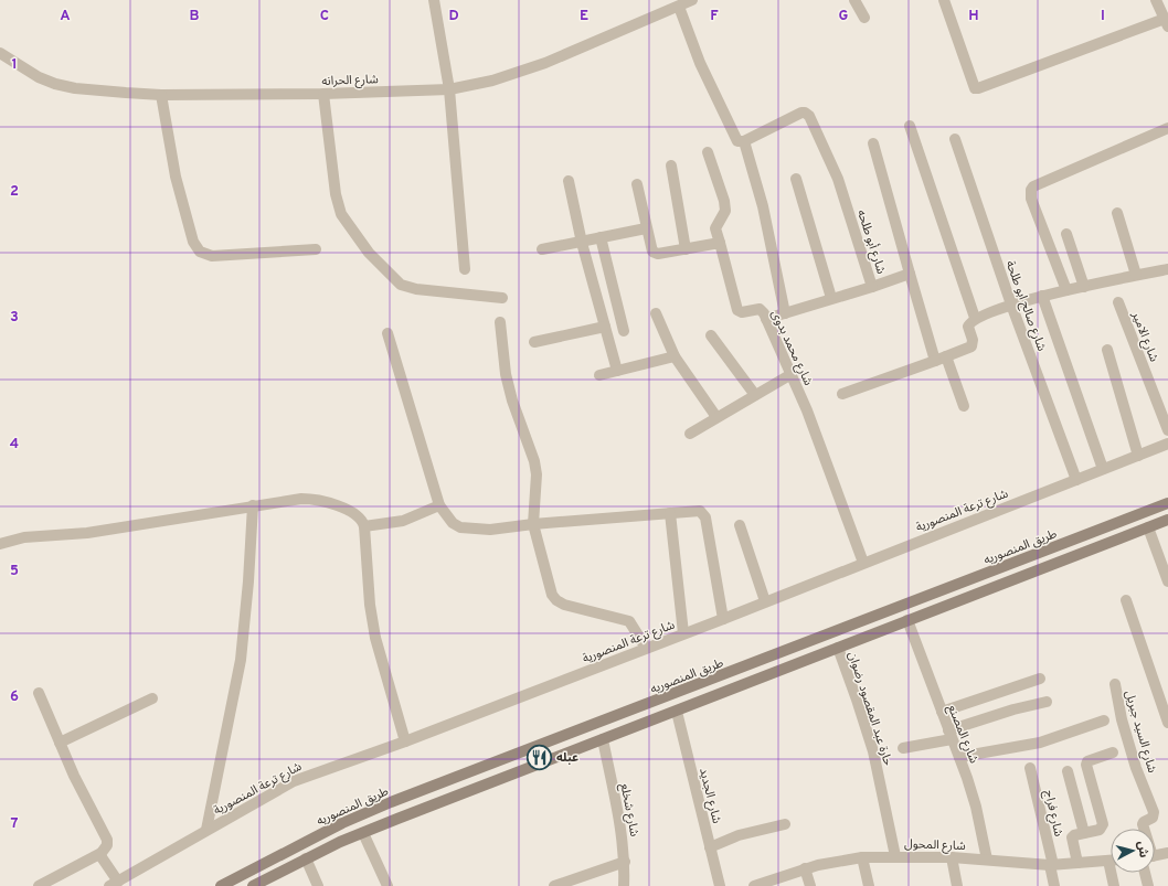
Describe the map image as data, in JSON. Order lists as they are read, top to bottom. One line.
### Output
{"streets":{"main road":["طريق المنصوريه"],"street":["شارع الحرانه","شارع أبو طلحه","شارع صالح ابو طلحة","شارع الامير","شارع محمد بدوى","شارع ترعة المنصورية","حارة عبد المقصود رضوان","شارع السيد جبريل","شارع المصنع","شارع الجديد","شارع شخلع","شارع فراج","شارع المحول"]},"crossings":[["شارع صالح ابو طلحة","شارع ترعة المنصورية"],["شارع محمد بدوى","شارع ترعة المنصورية"],["حارة عبد المقصود رضوان","شارع المحول"],["شارع المصنع","شارع المحول"],["شارع فراج","شارع المحول"]],"places":{"restaurant":["عبله"]},"north":"right","grid":{"columns":["A","B","C","D","E","F","G","H","I"],"rows":["1","2","3","4","5","6","7"]}}
